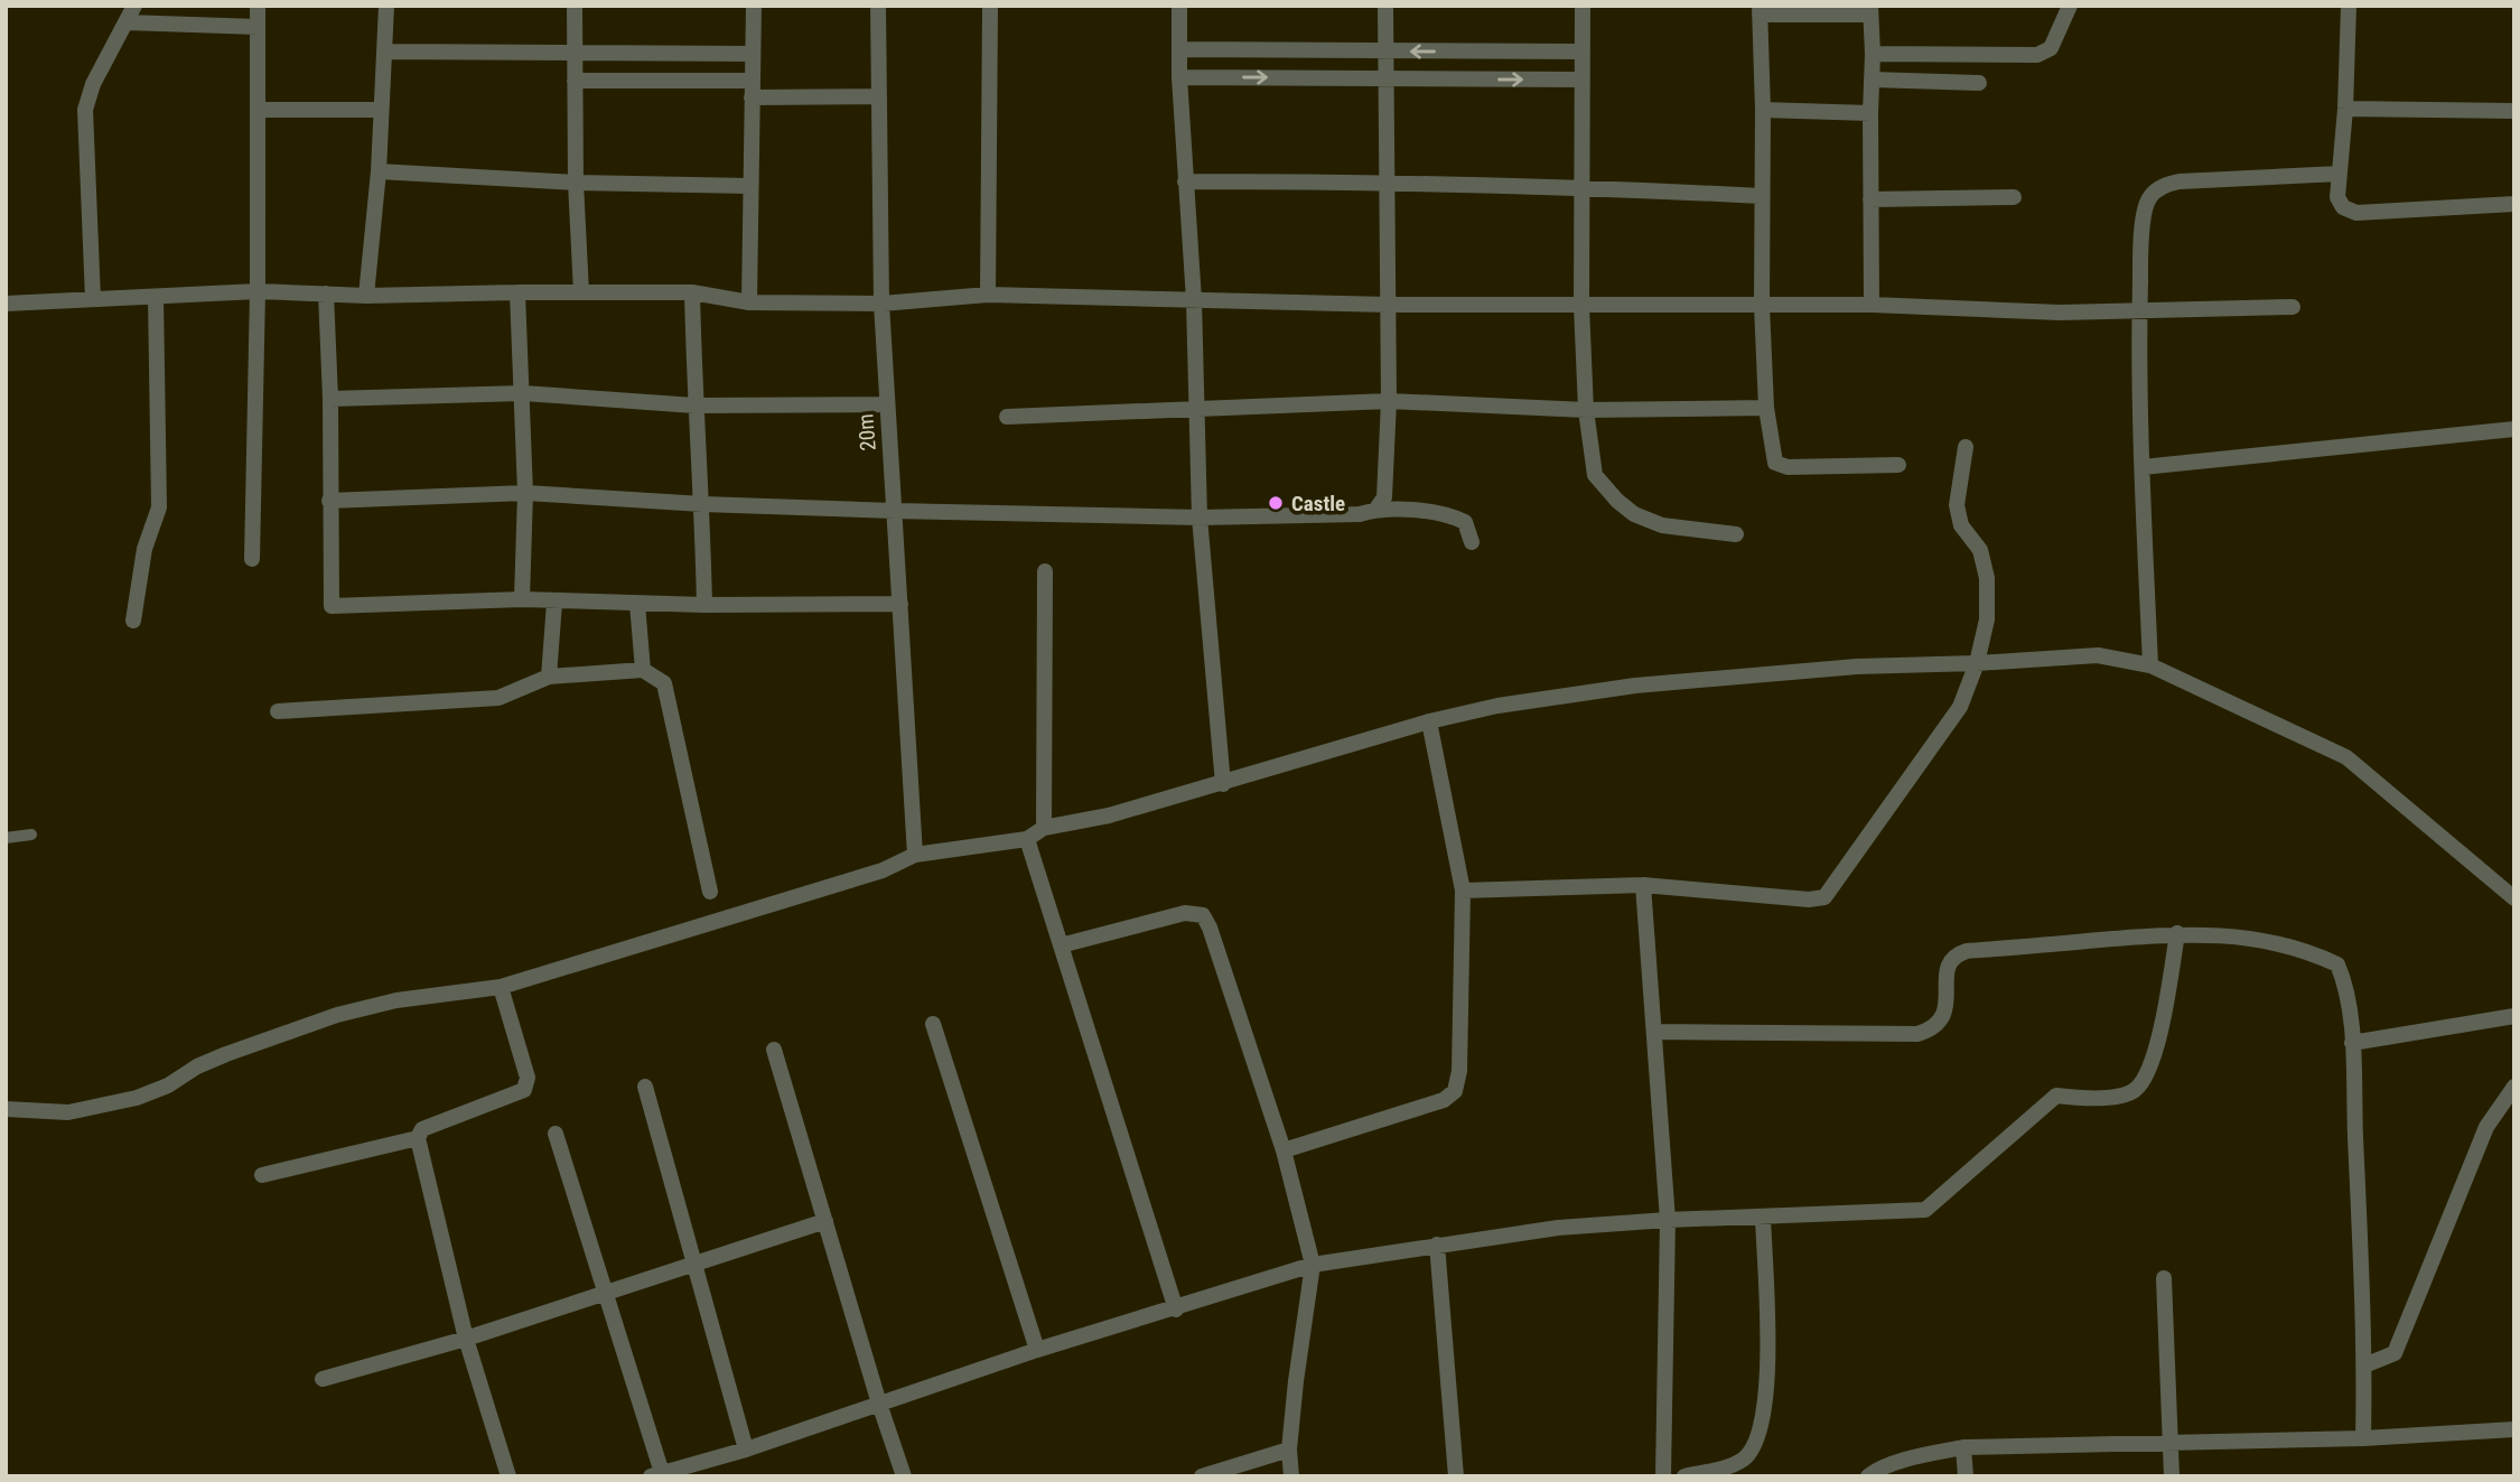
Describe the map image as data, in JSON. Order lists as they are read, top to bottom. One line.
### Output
{"streets":{"street":["20m"]},"places":["Castle"]}
